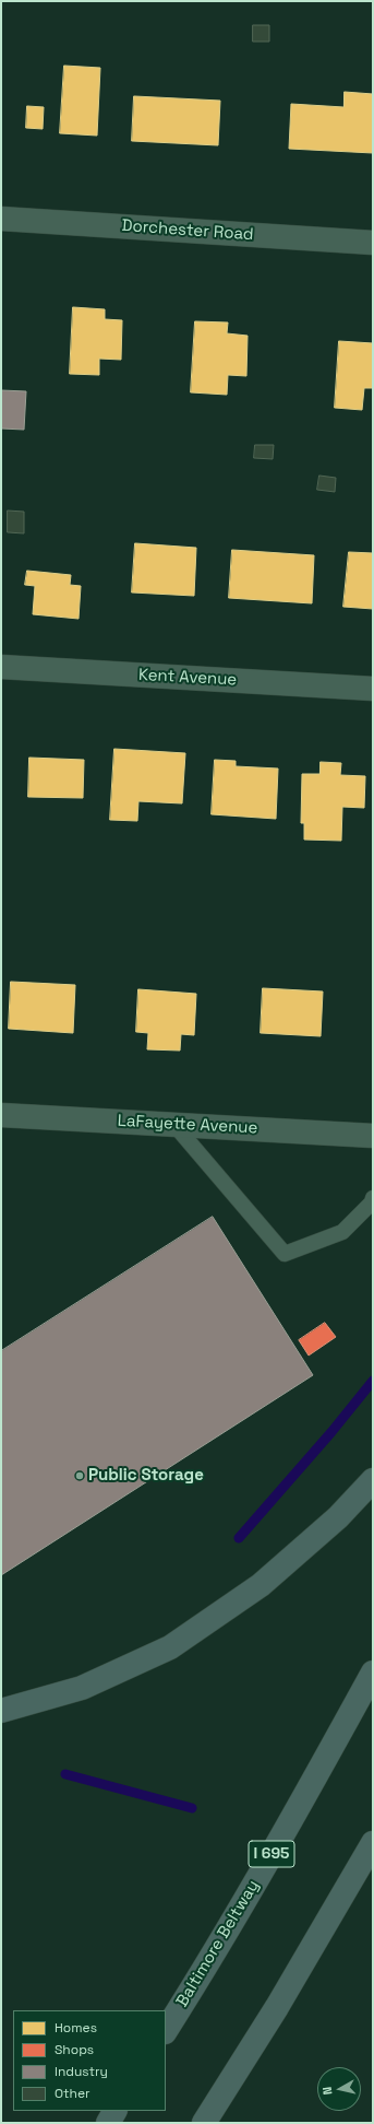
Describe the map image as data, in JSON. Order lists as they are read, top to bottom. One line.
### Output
{"streets":{"highway":["I 695","Baltimore Beltway"],"street":["Dorchester Road","Kent Avenue","LaFayette Avenue"]},"places":["Public Storage"],"legend":["Homes","Shops","Industry","Other"],"north":"left"}
